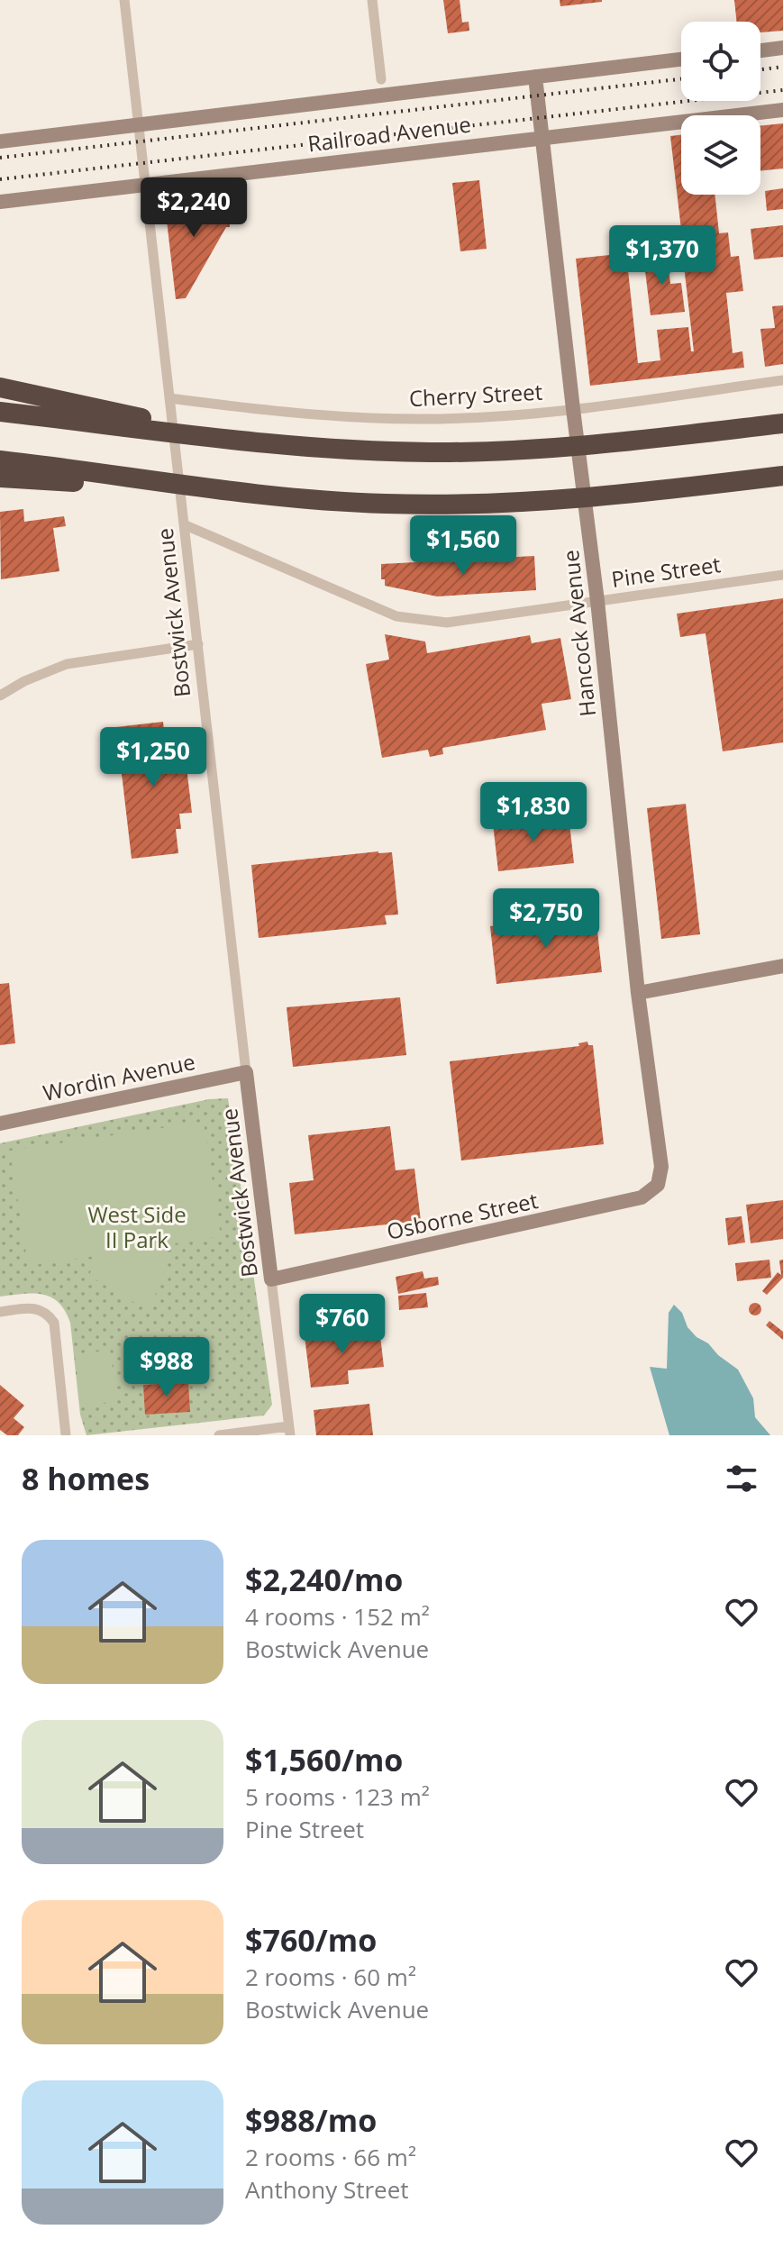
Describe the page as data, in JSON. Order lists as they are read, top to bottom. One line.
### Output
{"streets":{"street":["Railroad Avenue","Cherry Street","Pine Street","Bostwick Avenue","Hancock Avenue","Wordin Avenue","Osborne Street"]},"crossings":[["Railroad Avenue","Bostwick Avenue"],["Railroad Avenue","Hancock Avenue"],["Cherry Street","Bostwick Avenue"],["Cherry Street","Hancock Avenue"],["Pine Street","Bostwick Avenue"],["Pine Street","Hancock Avenue"],["Bostwick Avenue","Wordin Avenue"],["Bostwick Avenue","Osborne Street"],["Hancock Avenue","Osborne Street"]],"parks":["West Side II Park"],"page":{"price":["$2,240","$1,370","$1,560","$1,250","$1,830","$2,750","$760","$988"],"heading":"8 homes","list":[{"name":"$2,240/mo","note":"4 rooms · 152 m² · Bostwick Avenue"},{"name":"$1,560/mo","note":"5 rooms · 123 m² · Pine Street"},{"name":"$760/mo","note":"2 rooms · 60 m² · Bostwick Avenue"},{"name":"$988/mo","note":"2 rooms · 66 m² · Anthony Street"}]}}
